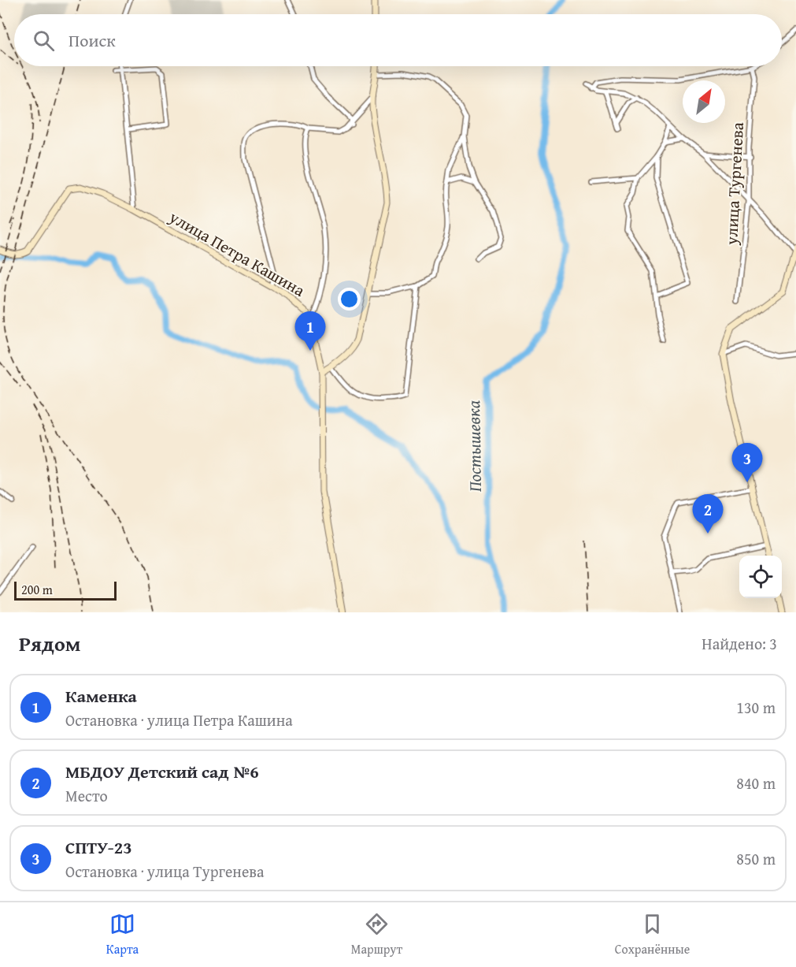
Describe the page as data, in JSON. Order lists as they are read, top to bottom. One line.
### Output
{"streets":{"street":["улица Тургенева","улица Петра Кашина"]},"water":["Постышевка"],"scale_bar":"200 m","north":"top right","page":{"search":"Поиск","pins":["1","3","2"],"scale":"200 m","heading":["Рядом","Найдено: 3"],"list":[{"mark":"1","name":"Каменка","note":"Остановка · улица Петра Кашина","value":"130 m"},{"mark":"2","name":"МБДОУ Детский сад №6","note":"Место","value":"840 m"},{"mark":"3","name":"СПТУ-23","note":"Остановка · улица Тургенева","value":"850 m"}],"nav":["Карта","Маршрут","Сохранённые"]}}
